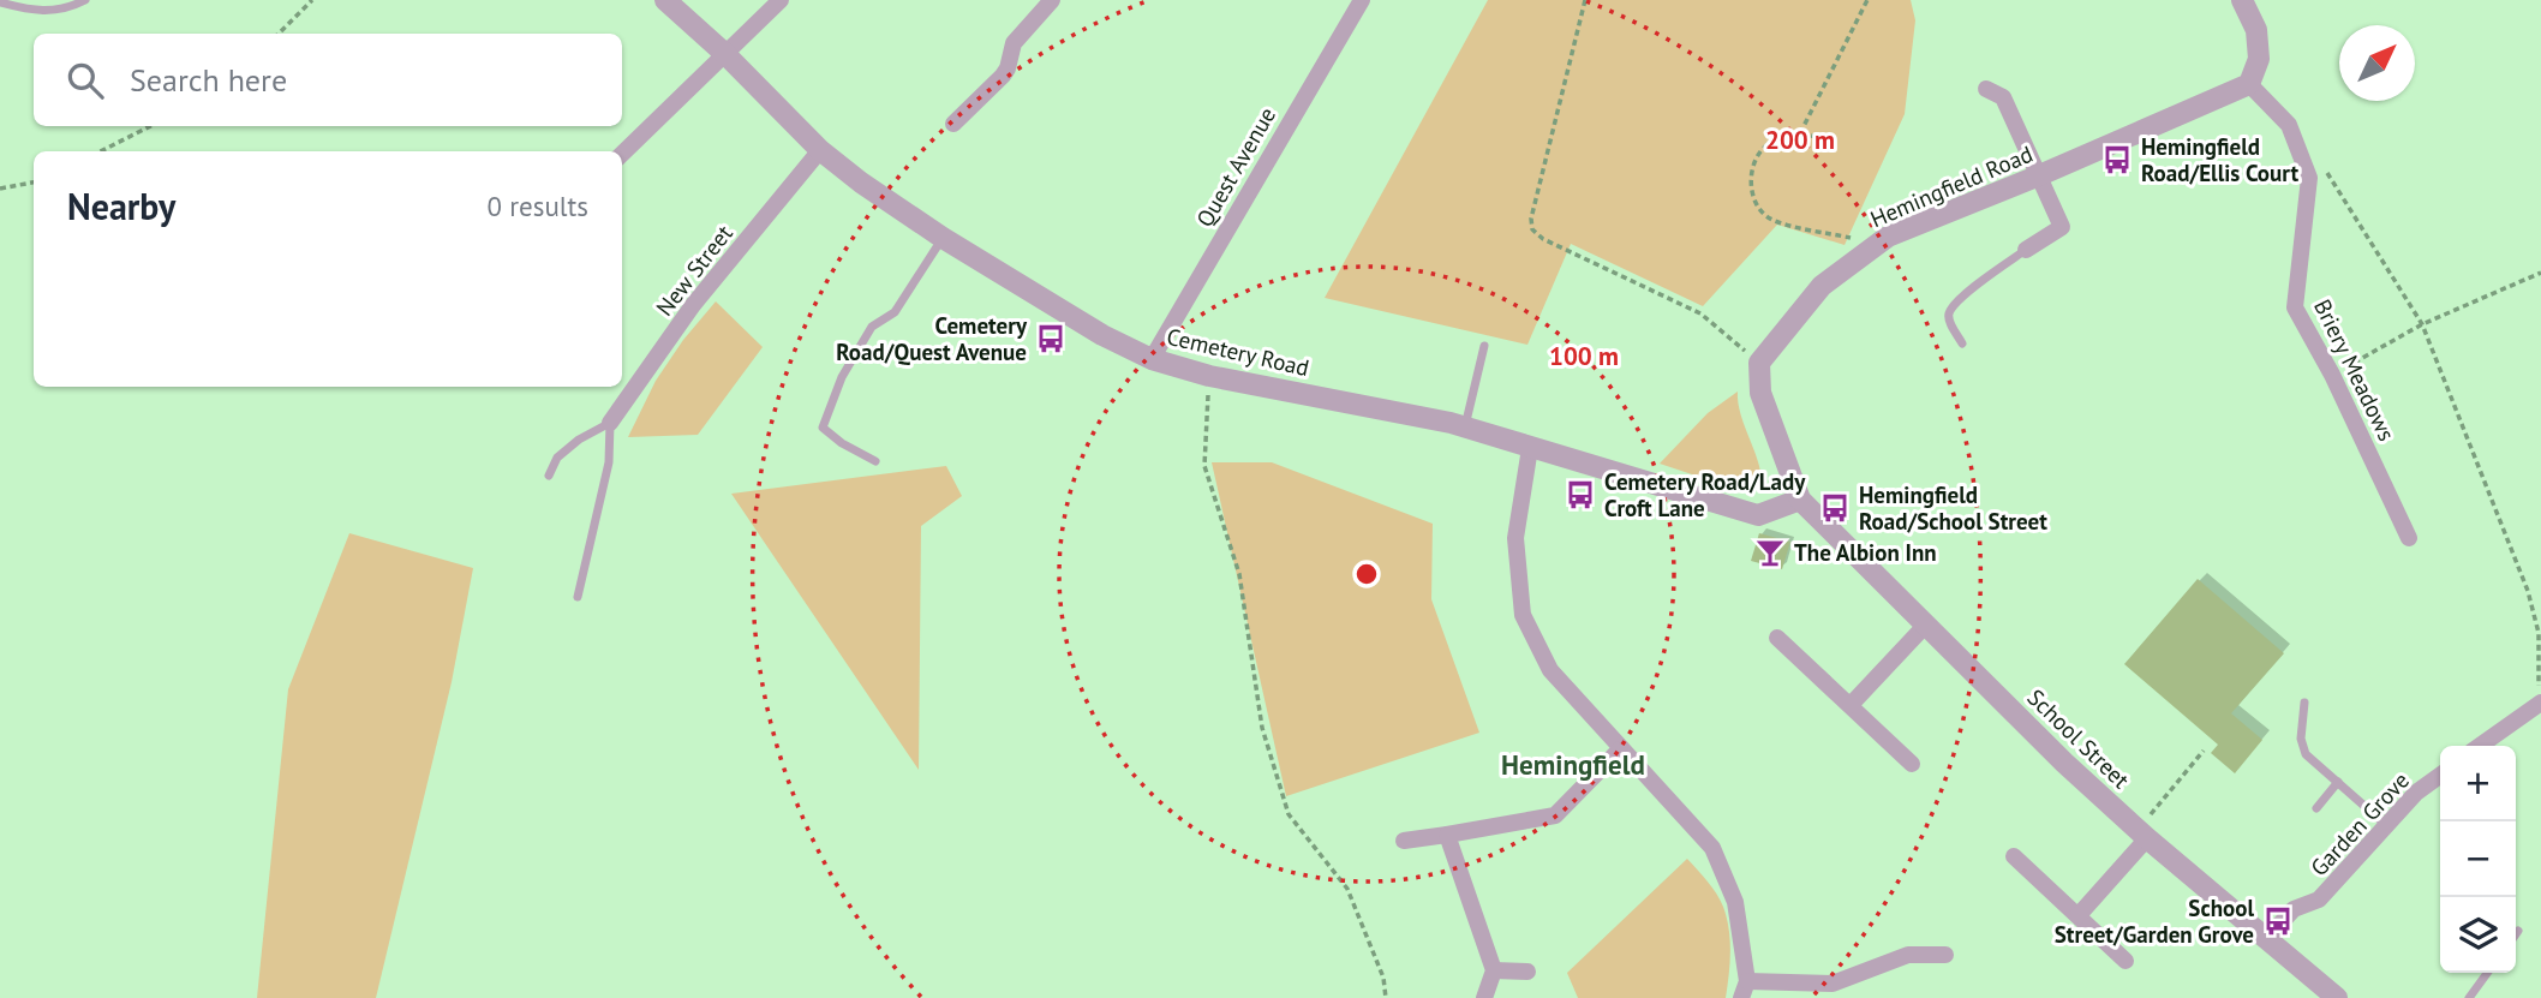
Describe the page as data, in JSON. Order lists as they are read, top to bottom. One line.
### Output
{"streets":{"street":["Quest Avenue","Hemingfield Road","New Street","Cemetery Road","Briery Meadows","School Street","Garden Grove"]},"crossings":[["Quest Avenue","Cemetery Road"],["Hemingfield Road","Briery Meadows"],["New Street","Cemetery Road"],["Cemetery Road","School Street"],["School Street","Garden Grove"]],"districts":["Hemingfield"],"places":{"bus stop":["Hemingfield Road/Ellis Court","Cemetery Road/Quest Avenue","Cemetery Road/Lady Croft Lane","Hemingfield Road/School Street","School Street/Garden Grove"],"bar":["The Albion Inn"]},"north":"top right","page":{"search":"Search here","heading":["Nearby","0 results"],"map_buttons":["+","−"]},"rings":["200 m","100 m"]}
